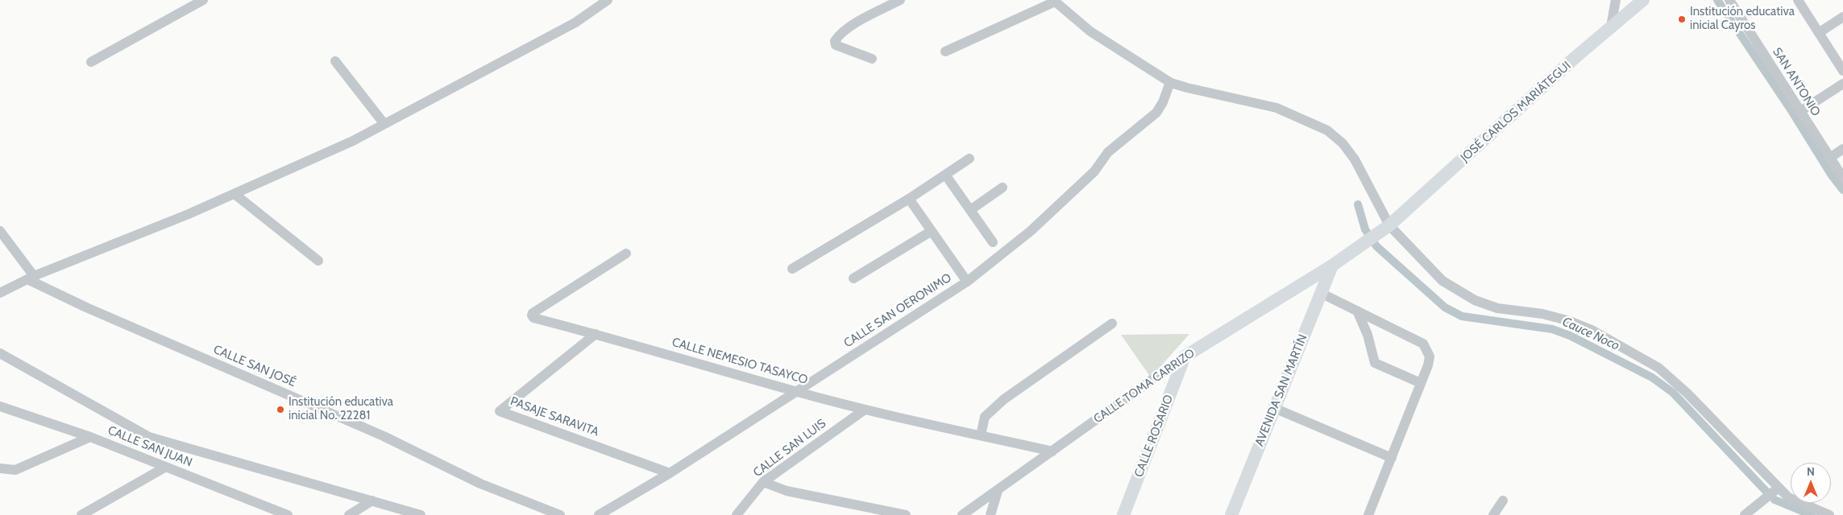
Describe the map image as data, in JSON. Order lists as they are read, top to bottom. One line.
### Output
{"streets":{"main road":["JOSÉ CARLOS MARIÁTEGUI","CALLE TOMA CARRIZO","AVENIDA SAN MARTÍN","CALLE ROSARIO"],"street":["SAN ANTONIO","CALLE SAN OERONIMO","CALLE NEMESIO TASAYCO","CALLE SAN JOSÉ","PASAJE SARAVITA","CALLE SAN JUAN","CALLE SAN LUIS"]},"crossings":[["JOSÉ CARLOS MARIÁTEGUI","CALLE TOMA CARRIZO"],["JOSÉ CARLOS MARIÁTEGUI","AVENIDA SAN MARTÍN"],["CALLE SAN OERONIMO","CALLE NEMESIO TASAYCO"],["CALLE SAN OERONIMO","PASAJE SARAVITA"],["CALLE NEMESIO TASAYCO","CALLE TOMA CARRIZO"],["CALLE NEMESIO TASAYCO","PASAJE SARAVITA"],["CALLE NEMESIO TASAYCO","CALLE SAN LUIS"],["CALLE TOMA CARRIZO","AVENIDA SAN MARTÍN"],["CALLE TOMA CARRIZO","CALLE ROSARIO"]],"water":["Cauce Noco"],"places":["Institución educativa inicial Cayros","Institución educativa inicial No. 22281"],"north":"top"}
